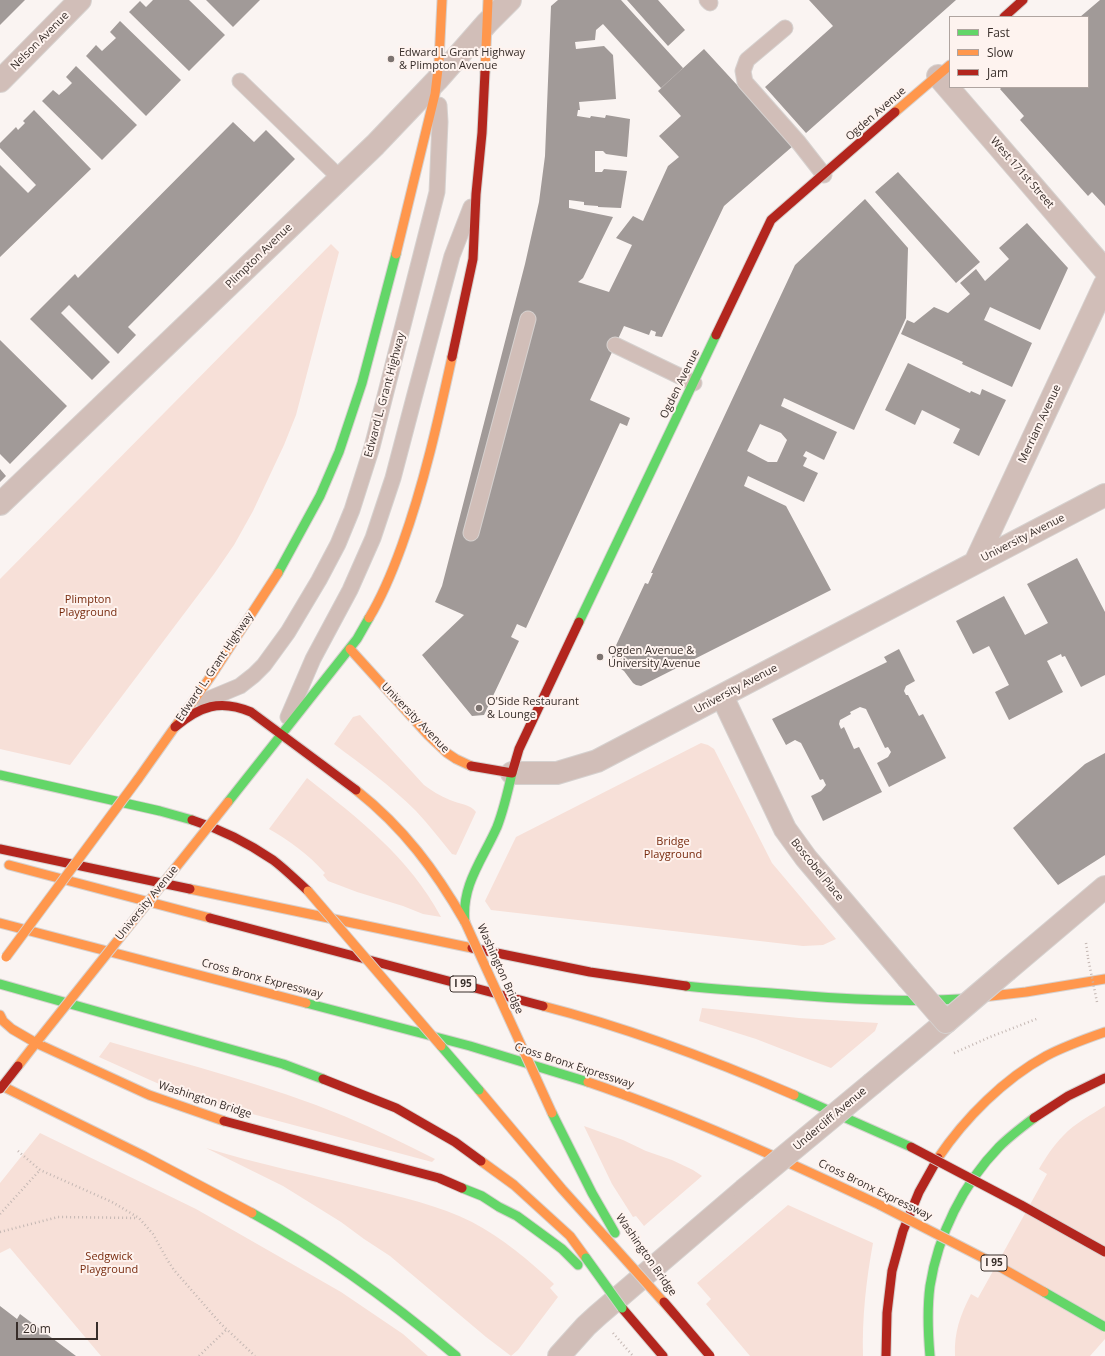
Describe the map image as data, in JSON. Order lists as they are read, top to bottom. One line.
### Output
{"streets":{"main road":["Ogden Avenue","Edward L. Grant Highway","University Avenue","Washington Bridge","Cross Bronx Expressway","I 95"],"street":["Nelson Avenue","West 171st Street","Plimpton Avenue","Merriam Avenue","Boscobel Place","Undercliff Avenue"]},"crossings":[["Ogden Avenue","University Avenue"],["Ogden Avenue","Washington Bridge"],["Plimpton Avenue","Edward L. Grant Highway"],["Edward L. Grant Highway","Washington Bridge"],["Merriam Avenue","University Avenue"],["University Avenue","Boscobel Place"],["University Avenue","Washington Bridge"],["Boscobel Place","Undercliff Avenue"]],"parks":["Plimpton Playground","Bridge Playground","Sedgwick Playground"],"places":["Edward L Grant Highway & Plimpton Avenue","Ogden Avenue & University Avenue","O'Side Restaurant & Lounge"],"legend":["Fast","Slow","Jam"],"scale_bar":"20 m"}
